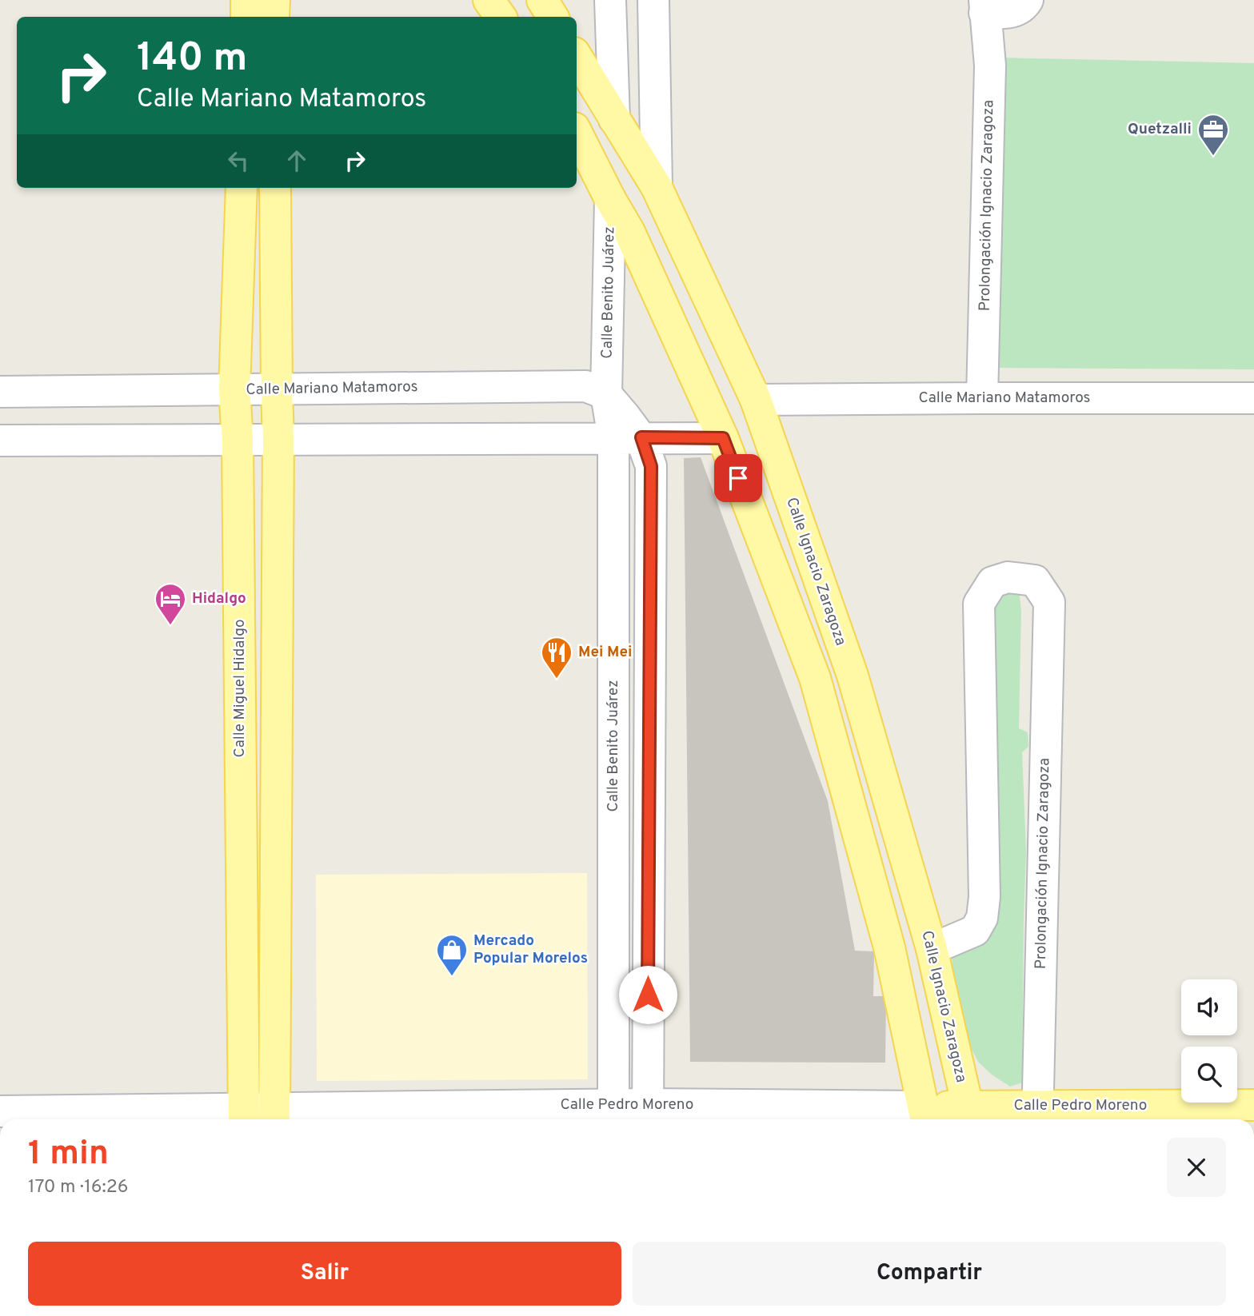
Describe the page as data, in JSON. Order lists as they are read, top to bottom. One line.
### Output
{"streets":{"main road":["Calle Ignacio Zaragoza","Calle Miguel Hidalgo","Calle Pedro Moreno"],"street":["Prolongación Ignacio Zaragoza","Calle Benito Juárez","Calle Mariano Matamoros"]},"crossings":[["Prolongación Ignacio Zaragoza","Calle Mariano Matamoros"],["Prolongación Ignacio Zaragoza","Calle Ignacio Zaragoza"],["Prolongación Ignacio Zaragoza","Calle Pedro Moreno"],["Calle Benito Juárez","Calle Mariano Matamoros"],["Calle Benito Juárez","Calle Pedro Moreno"],["Calle Mariano Matamoros","Calle Ignacio Zaragoza"],["Calle Mariano Matamoros","Calle Miguel Hidalgo"],["Calle Ignacio Zaragoza","Calle Pedro Moreno"],["Calle Miguel Hidalgo","Calle Pedro Moreno"]],"places":{"office":["Quetzalli"],"hotel":["Hidalgo"],"restaurant":["Mei Mei"],"shop":["Mercado Popular Morelos"]},"page":{"turn":["140 m","Calle Mariano Matamoros"],"heading":["1 min","170 m · 16:26"],"buttons":["Salir","Compartir"]}}
